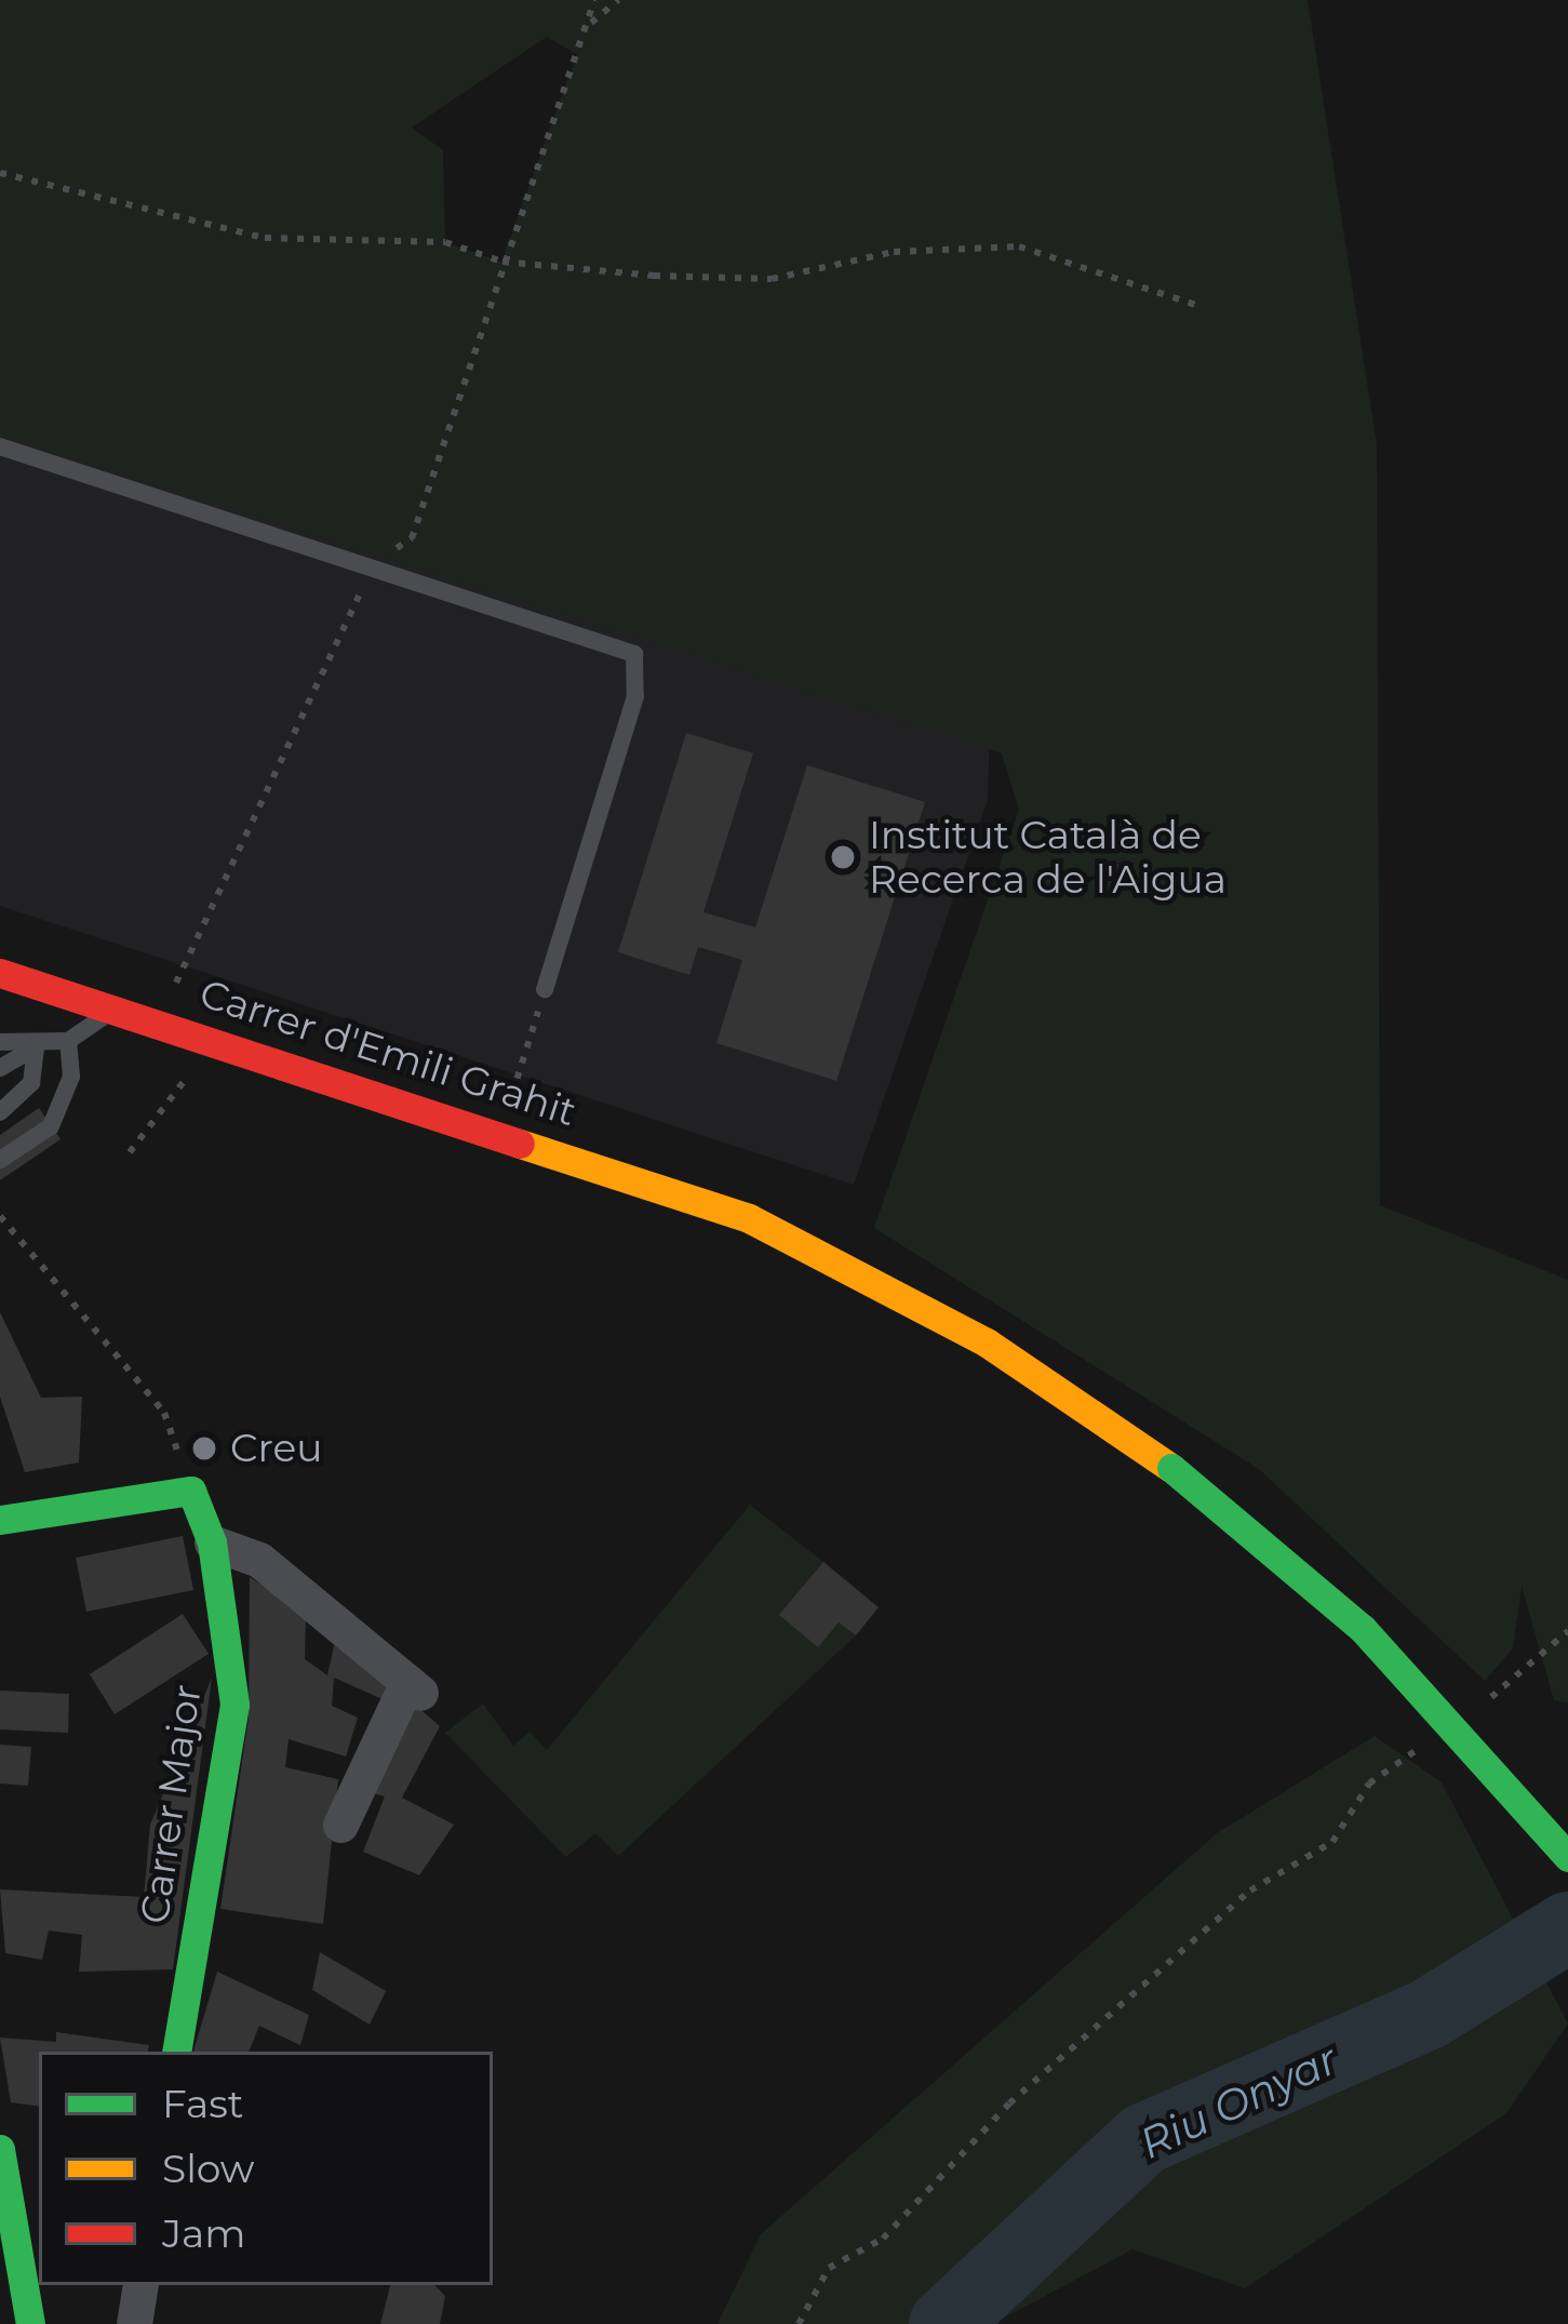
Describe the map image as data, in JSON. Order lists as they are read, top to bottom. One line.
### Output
{"streets":{"main road":["Carrer d'Emili Grahit","Carrer Major"]},"water":["Riu Onyar"],"places":["Institut Català de Recerca de l'Aigua","Creu"],"legend":["Fast","Slow","Jam"]}
